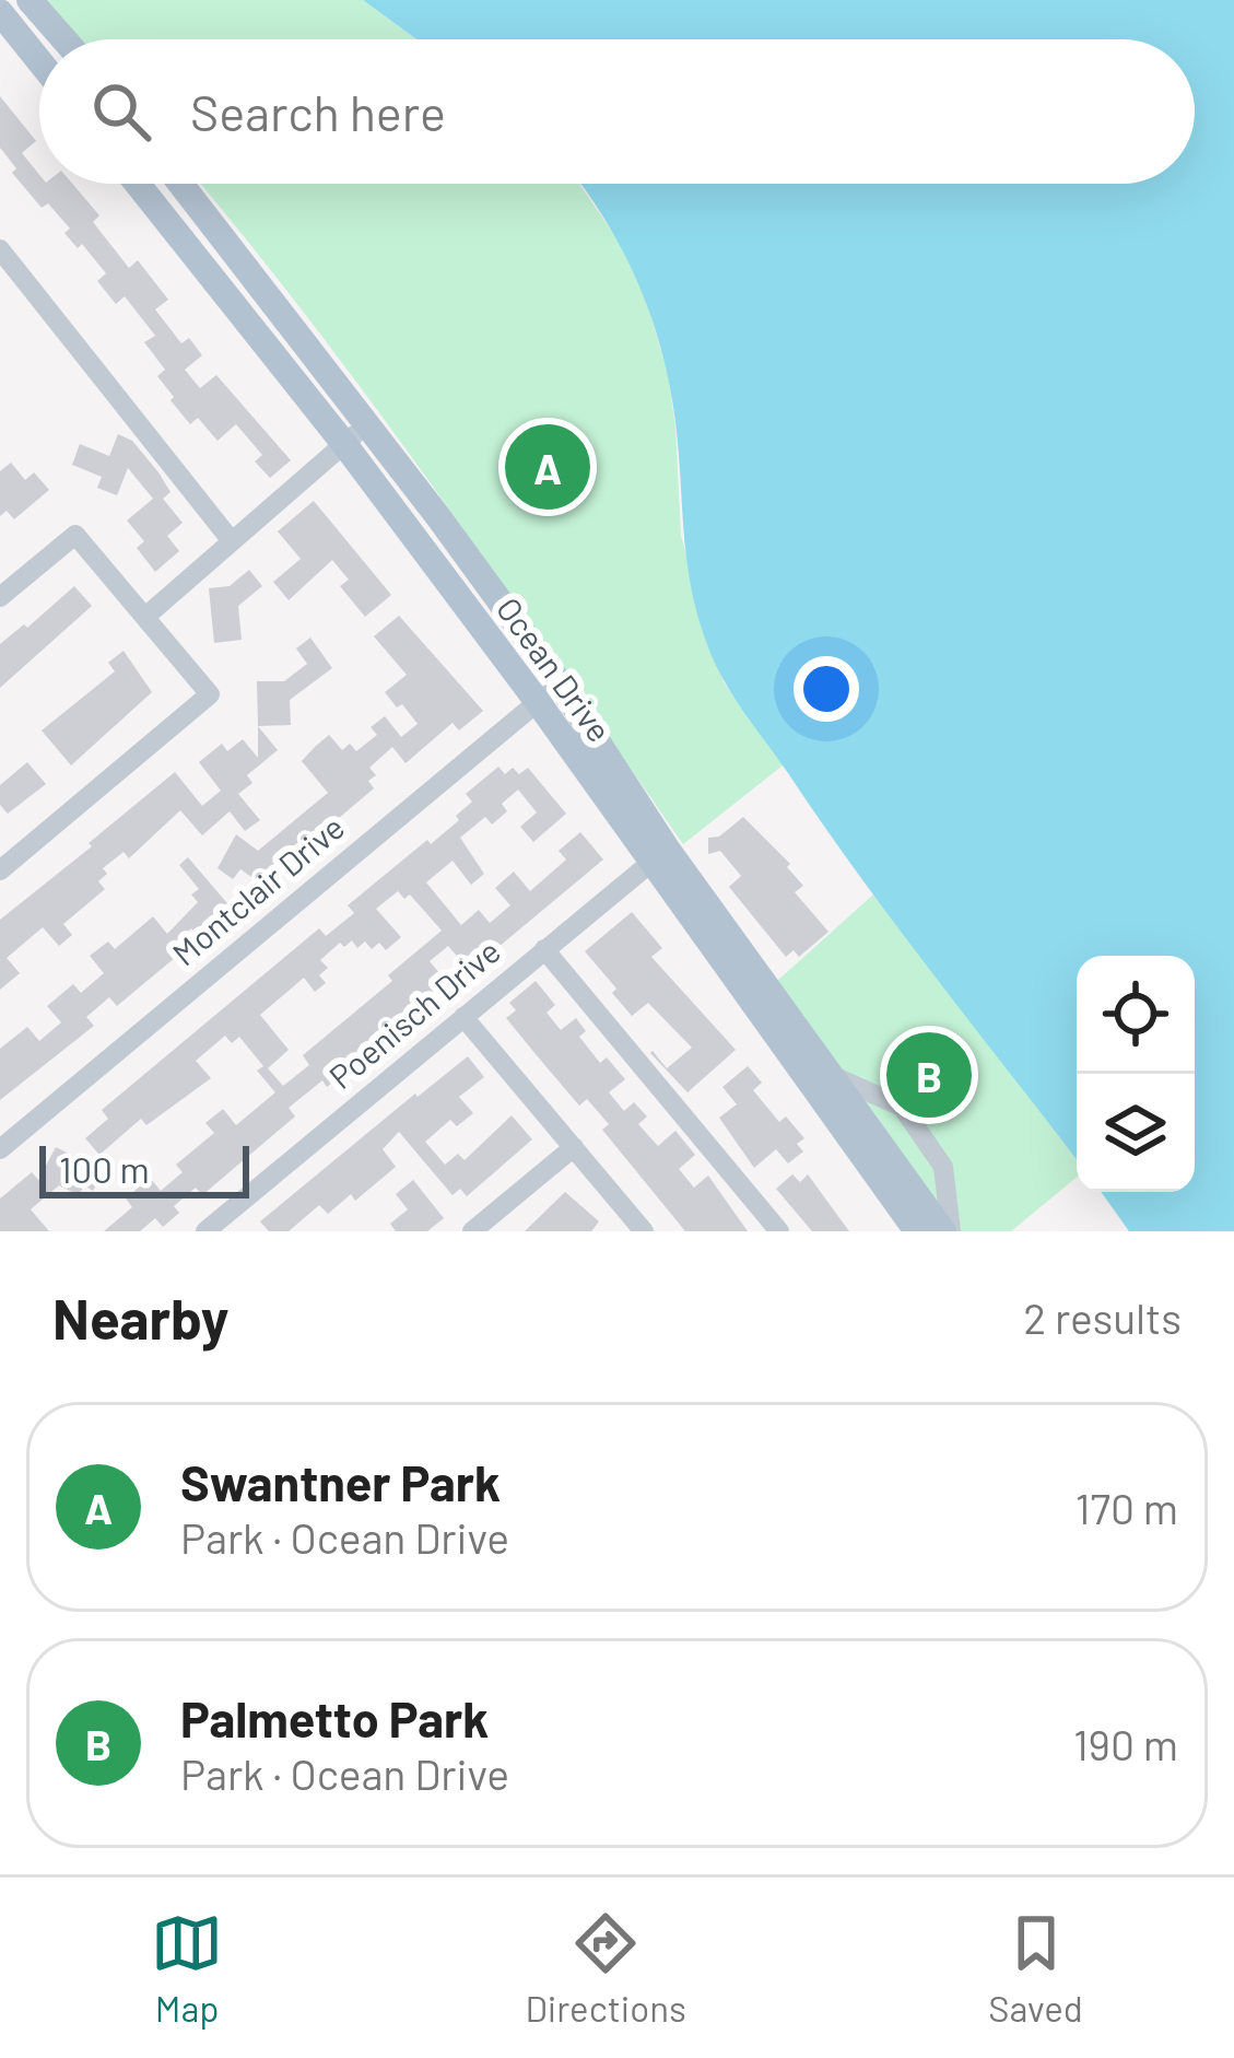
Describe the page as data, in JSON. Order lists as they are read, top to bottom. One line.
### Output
{"streets":{"main road":["Ocean Drive"],"street":["Montclair Drive","Poenisch Drive"]},"crossings":[["Ocean Drive","Montclair Drive"],["Ocean Drive","Poenisch Drive"]],"scale_bar":"100 m","page":{"search":"Search here","pins":["A","B"],"scale":"100 m","heading":["Nearby","2 results"],"list":[{"mark":"A","name":"Swantner Park","note":"Park · Ocean Drive","value":"170 m"},{"mark":"B","name":"Palmetto Park","note":"Park · Ocean Drive","value":"190 m"}],"nav":["Map","Directions","Saved"]}}
